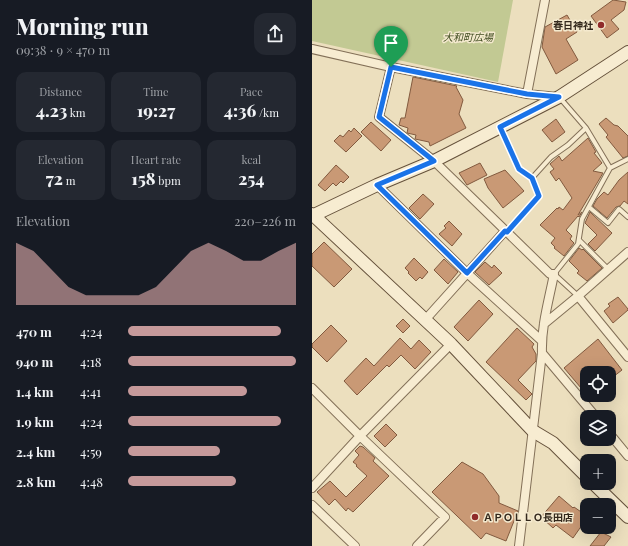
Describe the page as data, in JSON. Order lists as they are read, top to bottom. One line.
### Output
{"parks":["大和町広場"],"places":["春日神社","ＡＰＯＬＬＯ長田店"],"page":{"heading":["Morning run","09:38 · 9 × 470 m"],"stats":[["Distance","4.23 km"],["Time","19:27"],["Pace","4:36 /km"],["Elevation","72 m"],["Heart rate","158 bpm"],["kcal","254"]],"chart":["Elevation","220–226 m"],"list":[{"name":"470 m","note":"4:24"},{"name":"940 m","note":"4:18"},{"name":"1.4 km","note":"4:41"},{"name":"1.9 km","note":"4:24"},{"name":"2.4 km","note":"4:59"},{"name":"2.8 km","note":"4:48"}],"map_buttons":["+","−"]}}
